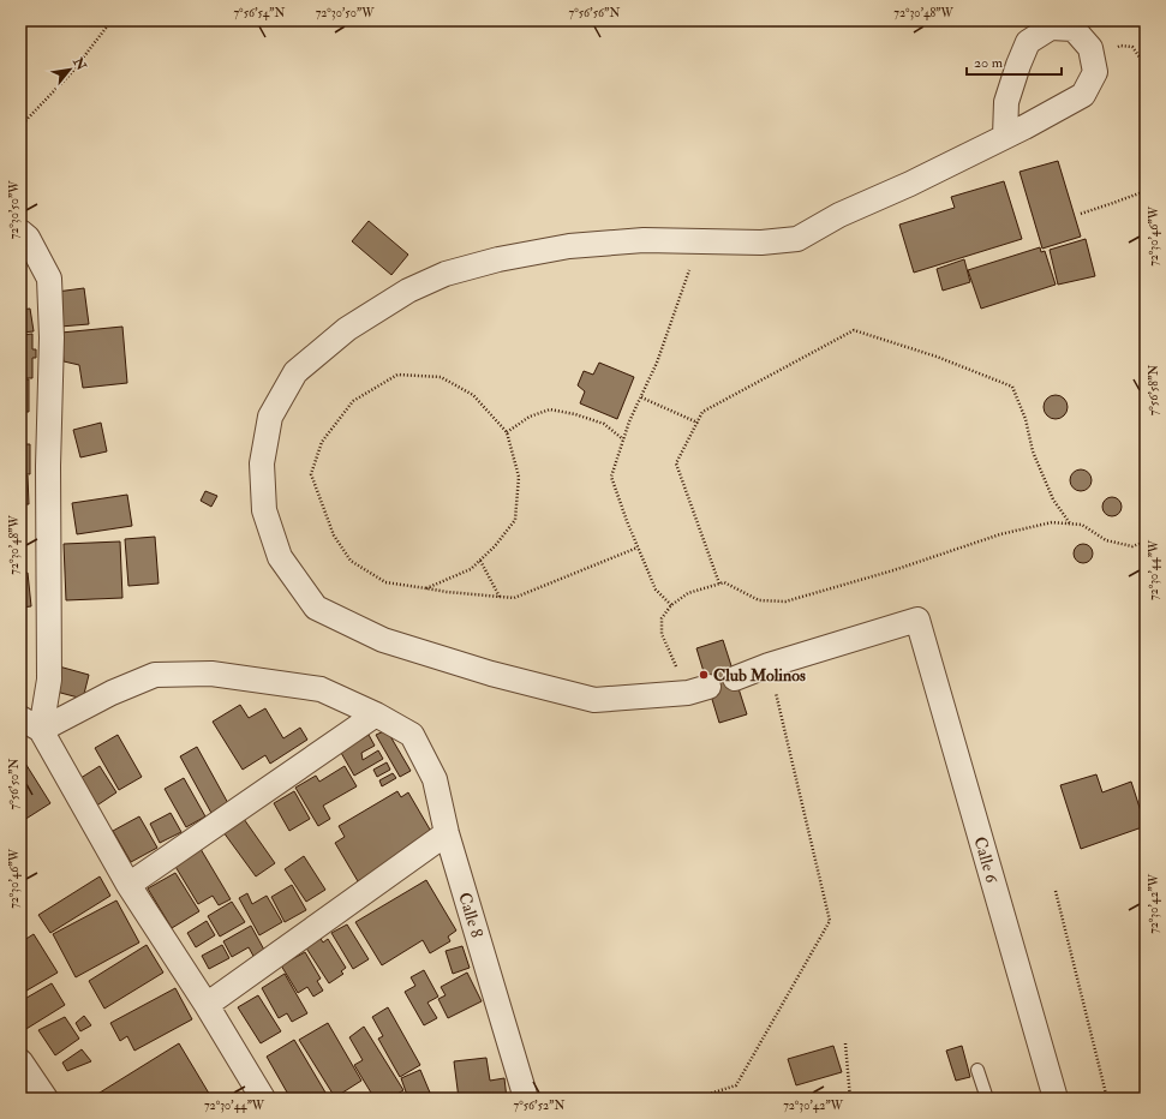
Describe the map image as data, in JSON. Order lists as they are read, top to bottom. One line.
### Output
{"streets":{"street":["Calle 6","Calle 8"]},"places":["Club Molinos"],"scale_bar":"20 m","north":"top right","coordinates":["7°56'54\"N","72°30'50\"W","7°56'56\"N","72°30'48\"W","72°30'46\"W","7°56'58\"N","72°30'44\"W","7°56'50\"N","72°30'42\"W","7°56'52\"N"]}
